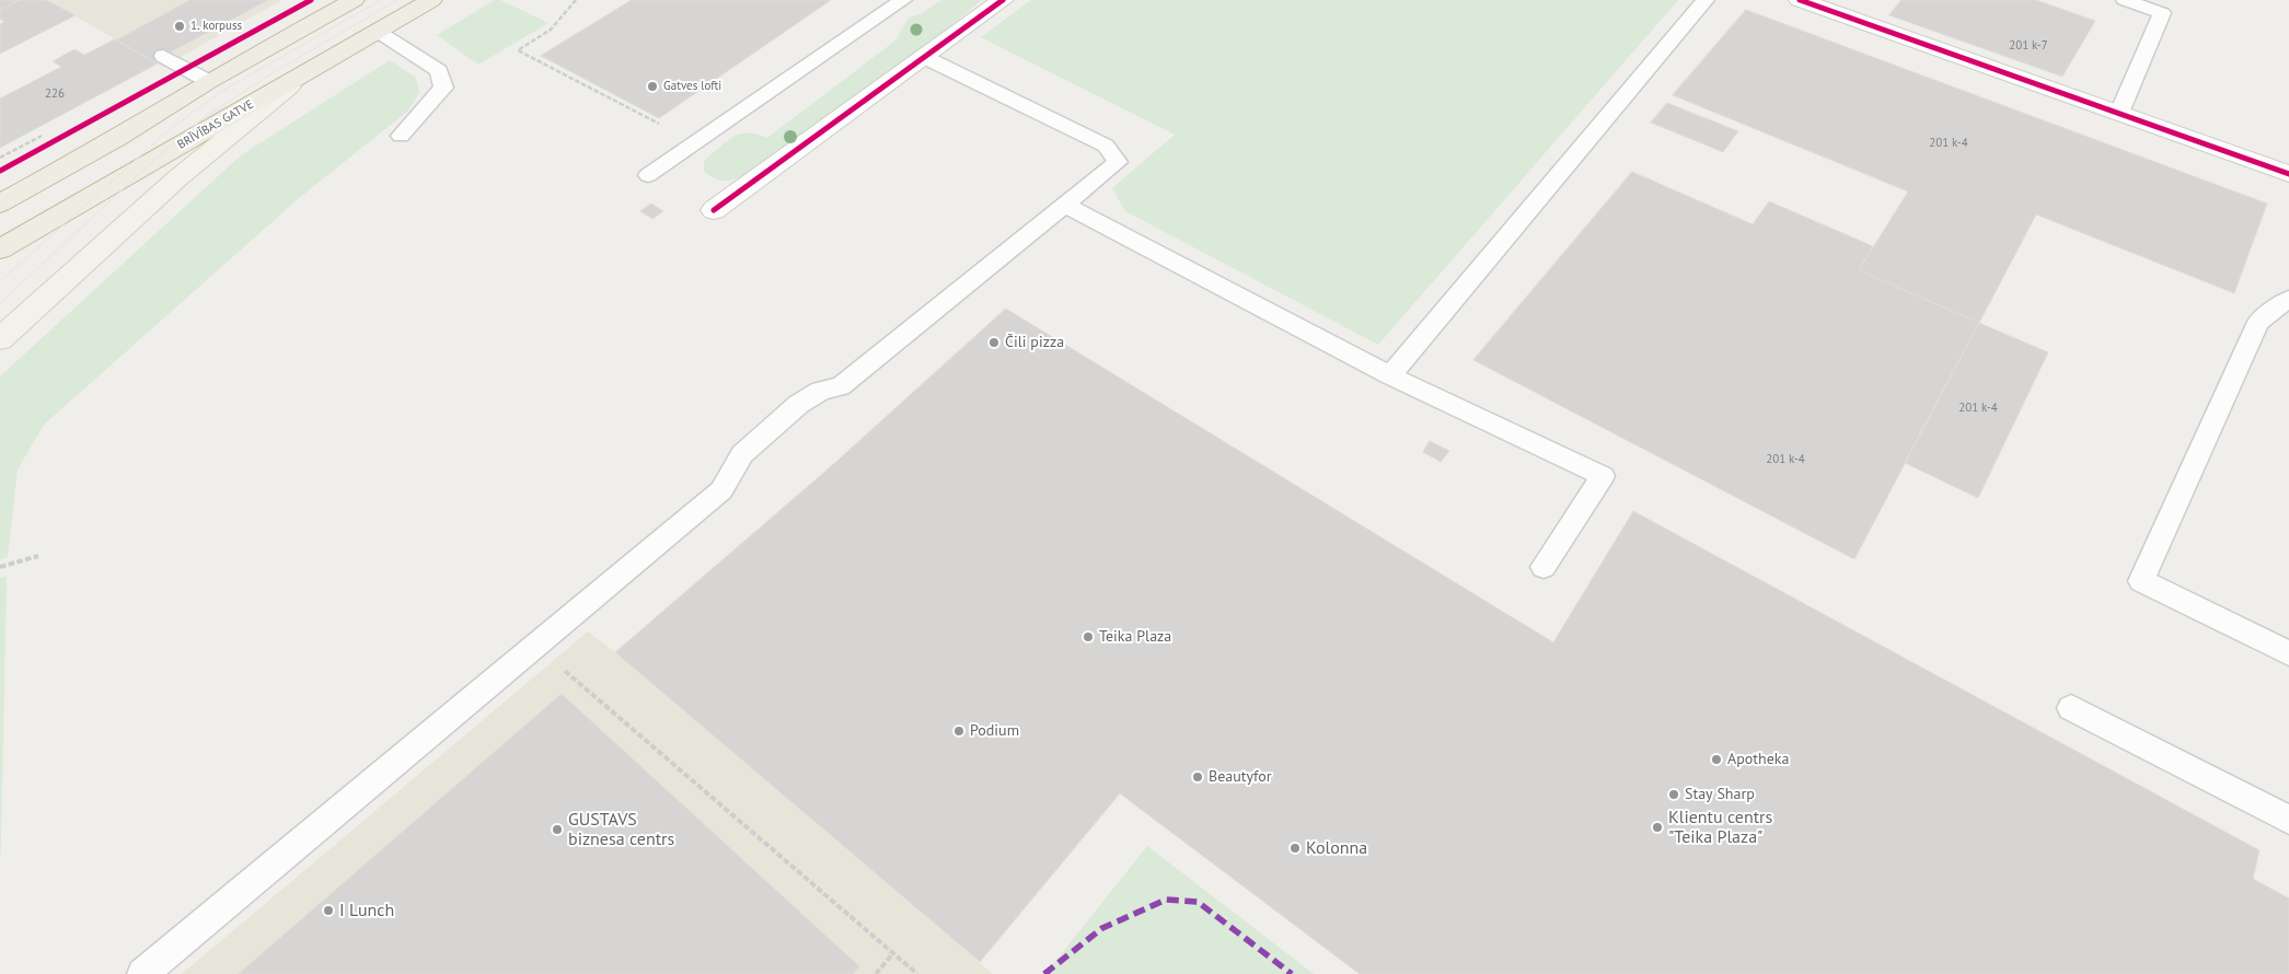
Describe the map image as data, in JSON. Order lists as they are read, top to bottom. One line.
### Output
{"streets":{"highway":["BRĪVĪBAS GATVE"]},"places":["1. korpuss","Gatves lofti","Čili pizza","Teika Plaza","Podium","Apotheka","Beautyfor","Stay Sharp","Klientu centrs \"Teika Plaza\"","GUSTAVS biznesa centrs","Kolonna","I Lunch"],"house_numbers":["201 k-7","226","201 k-4","201 k-4","201 k-4"]}
